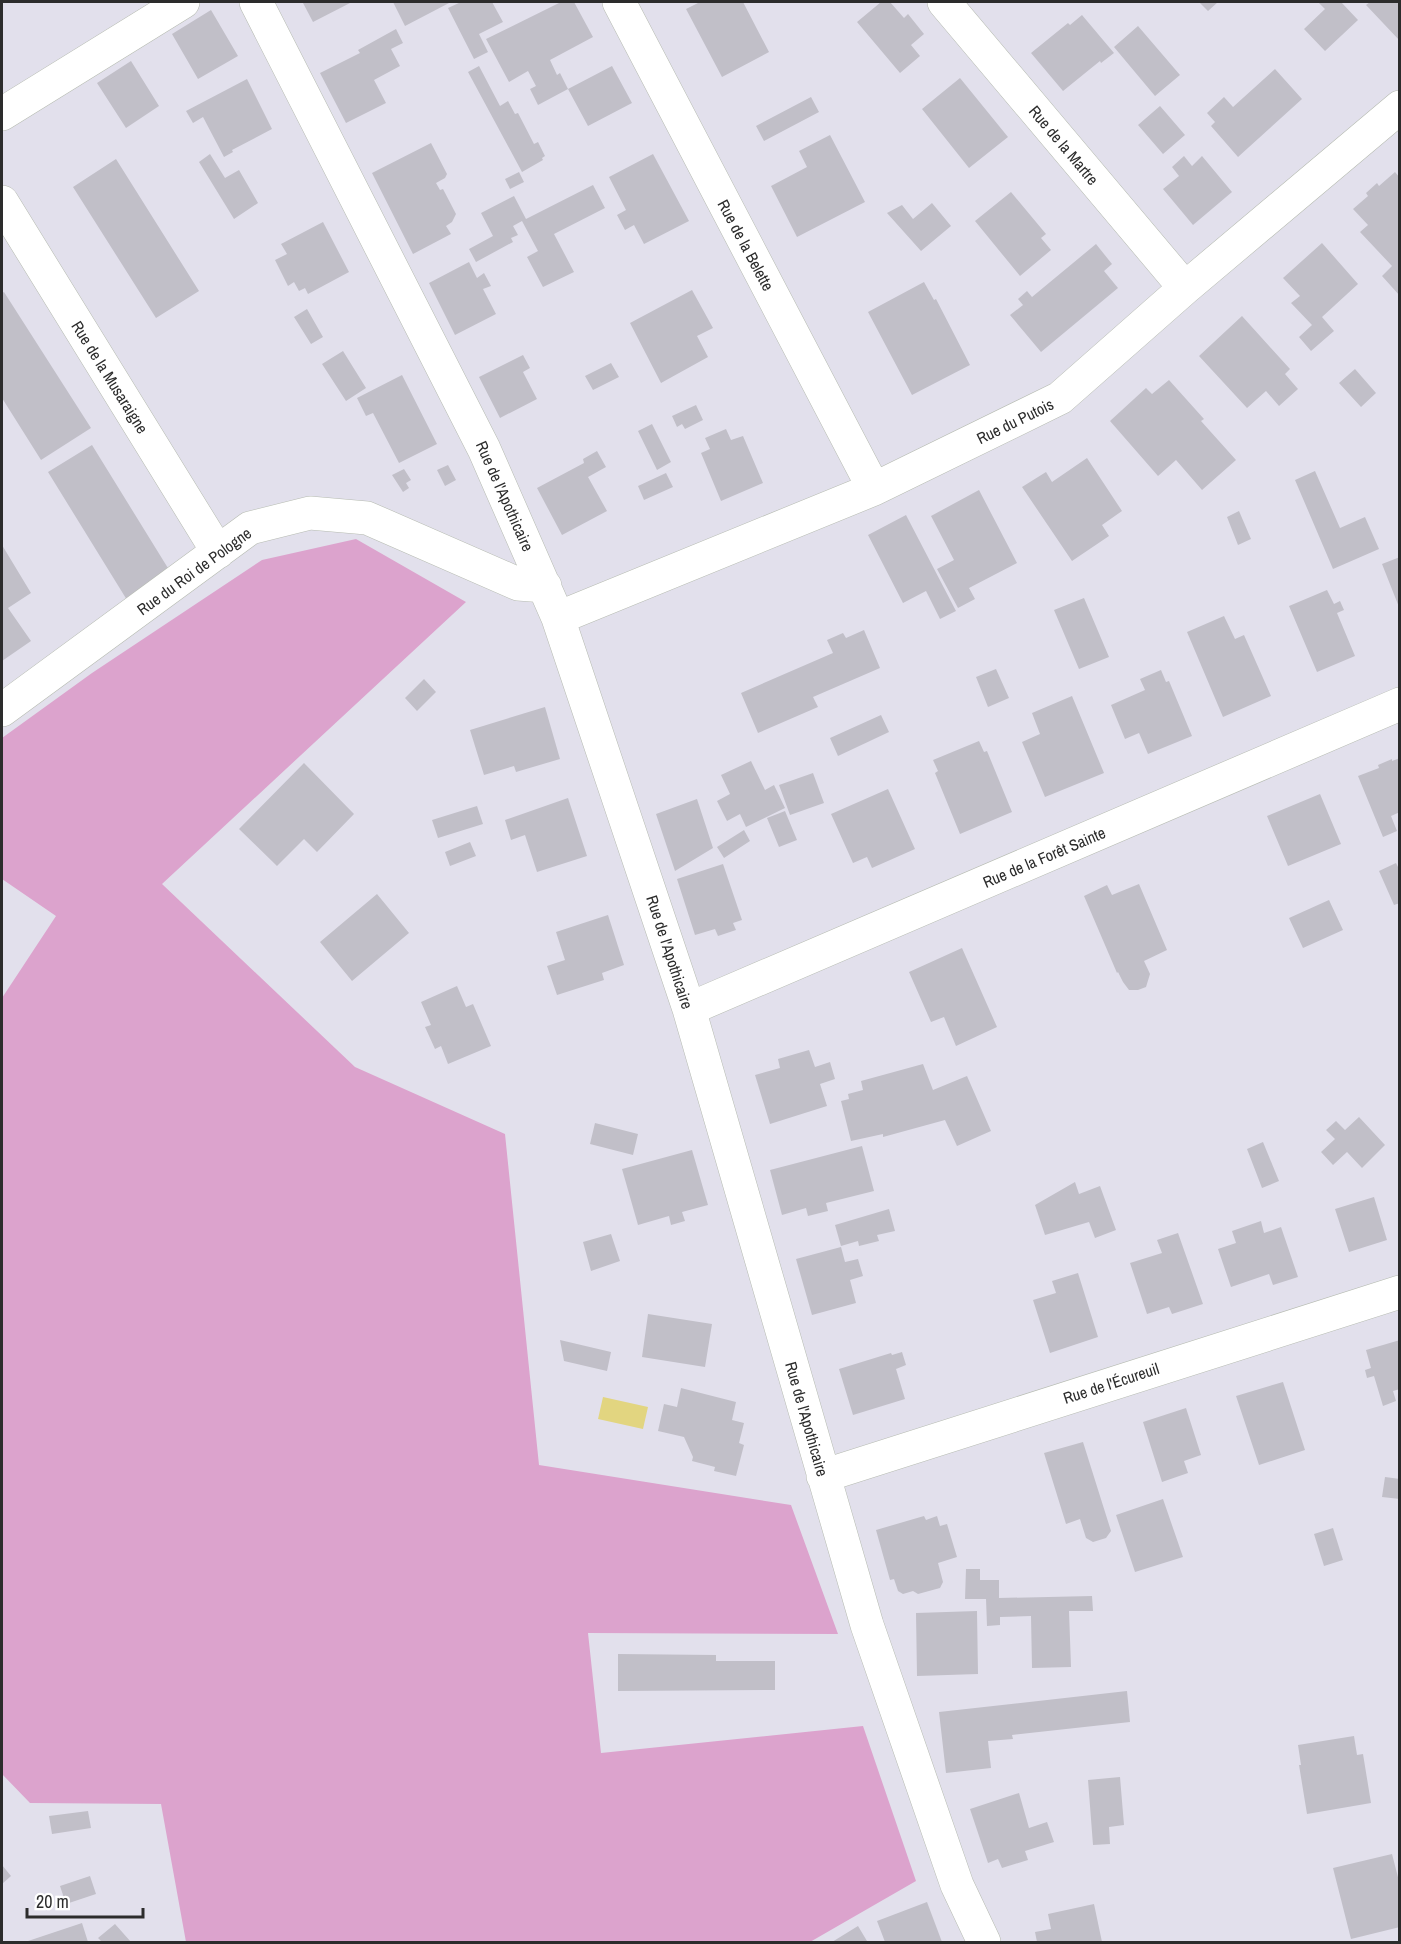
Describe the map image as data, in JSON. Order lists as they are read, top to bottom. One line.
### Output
{"streets":{"street":["Rue de la Martre","Rue de la Belette","Rue de la Musaraigne","Rue du Putois","Rue de l'Apothicaire","Rue du Roi de Pologne","Rue de la Forêt Sainte","Rue de l'Écureuil"]},"crossings":[["Rue de la Martre","Rue du Putois"],["Rue de la Belette","Rue du Putois"],["Rue de la Musaraigne","Rue du Roi de Pologne"],["Rue du Putois","Rue de l'Apothicaire"],["Rue de l'Apothicaire","Rue du Roi de Pologne"],["Rue de l'Apothicaire","Rue de la Forêt Sainte"],["Rue de l'Apothicaire","Rue de l'Écureuil"]],"scale_bar":"20 m"}
